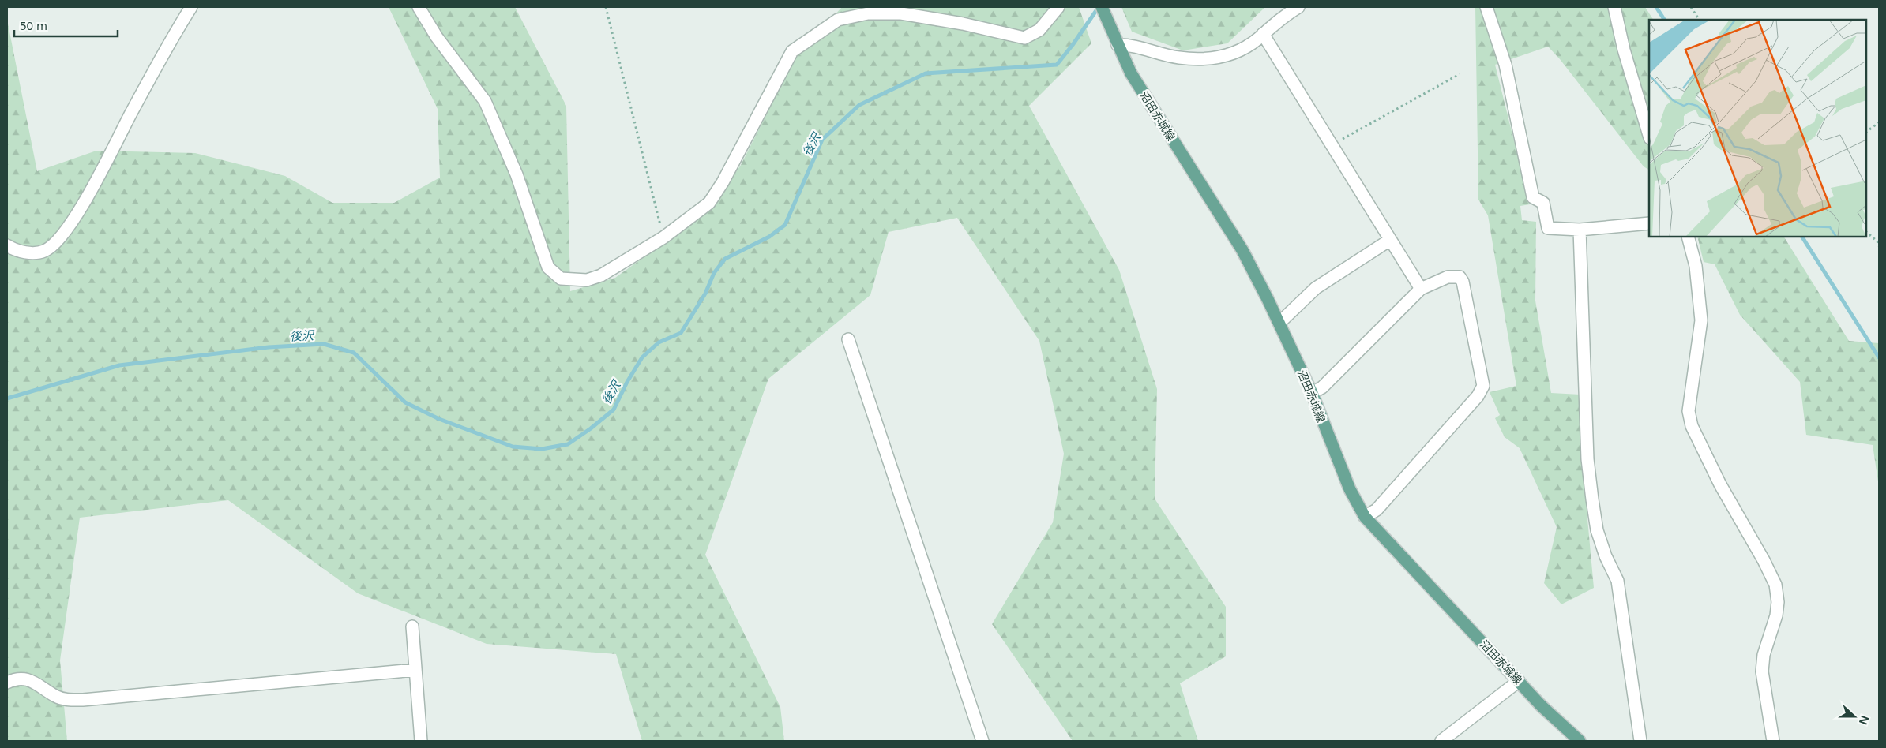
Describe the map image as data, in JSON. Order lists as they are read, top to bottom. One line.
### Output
{"streets":{"main road":["沼田赤城線"]},"water":["後沢"],"scale_bar":"50 m","north":"right"}
